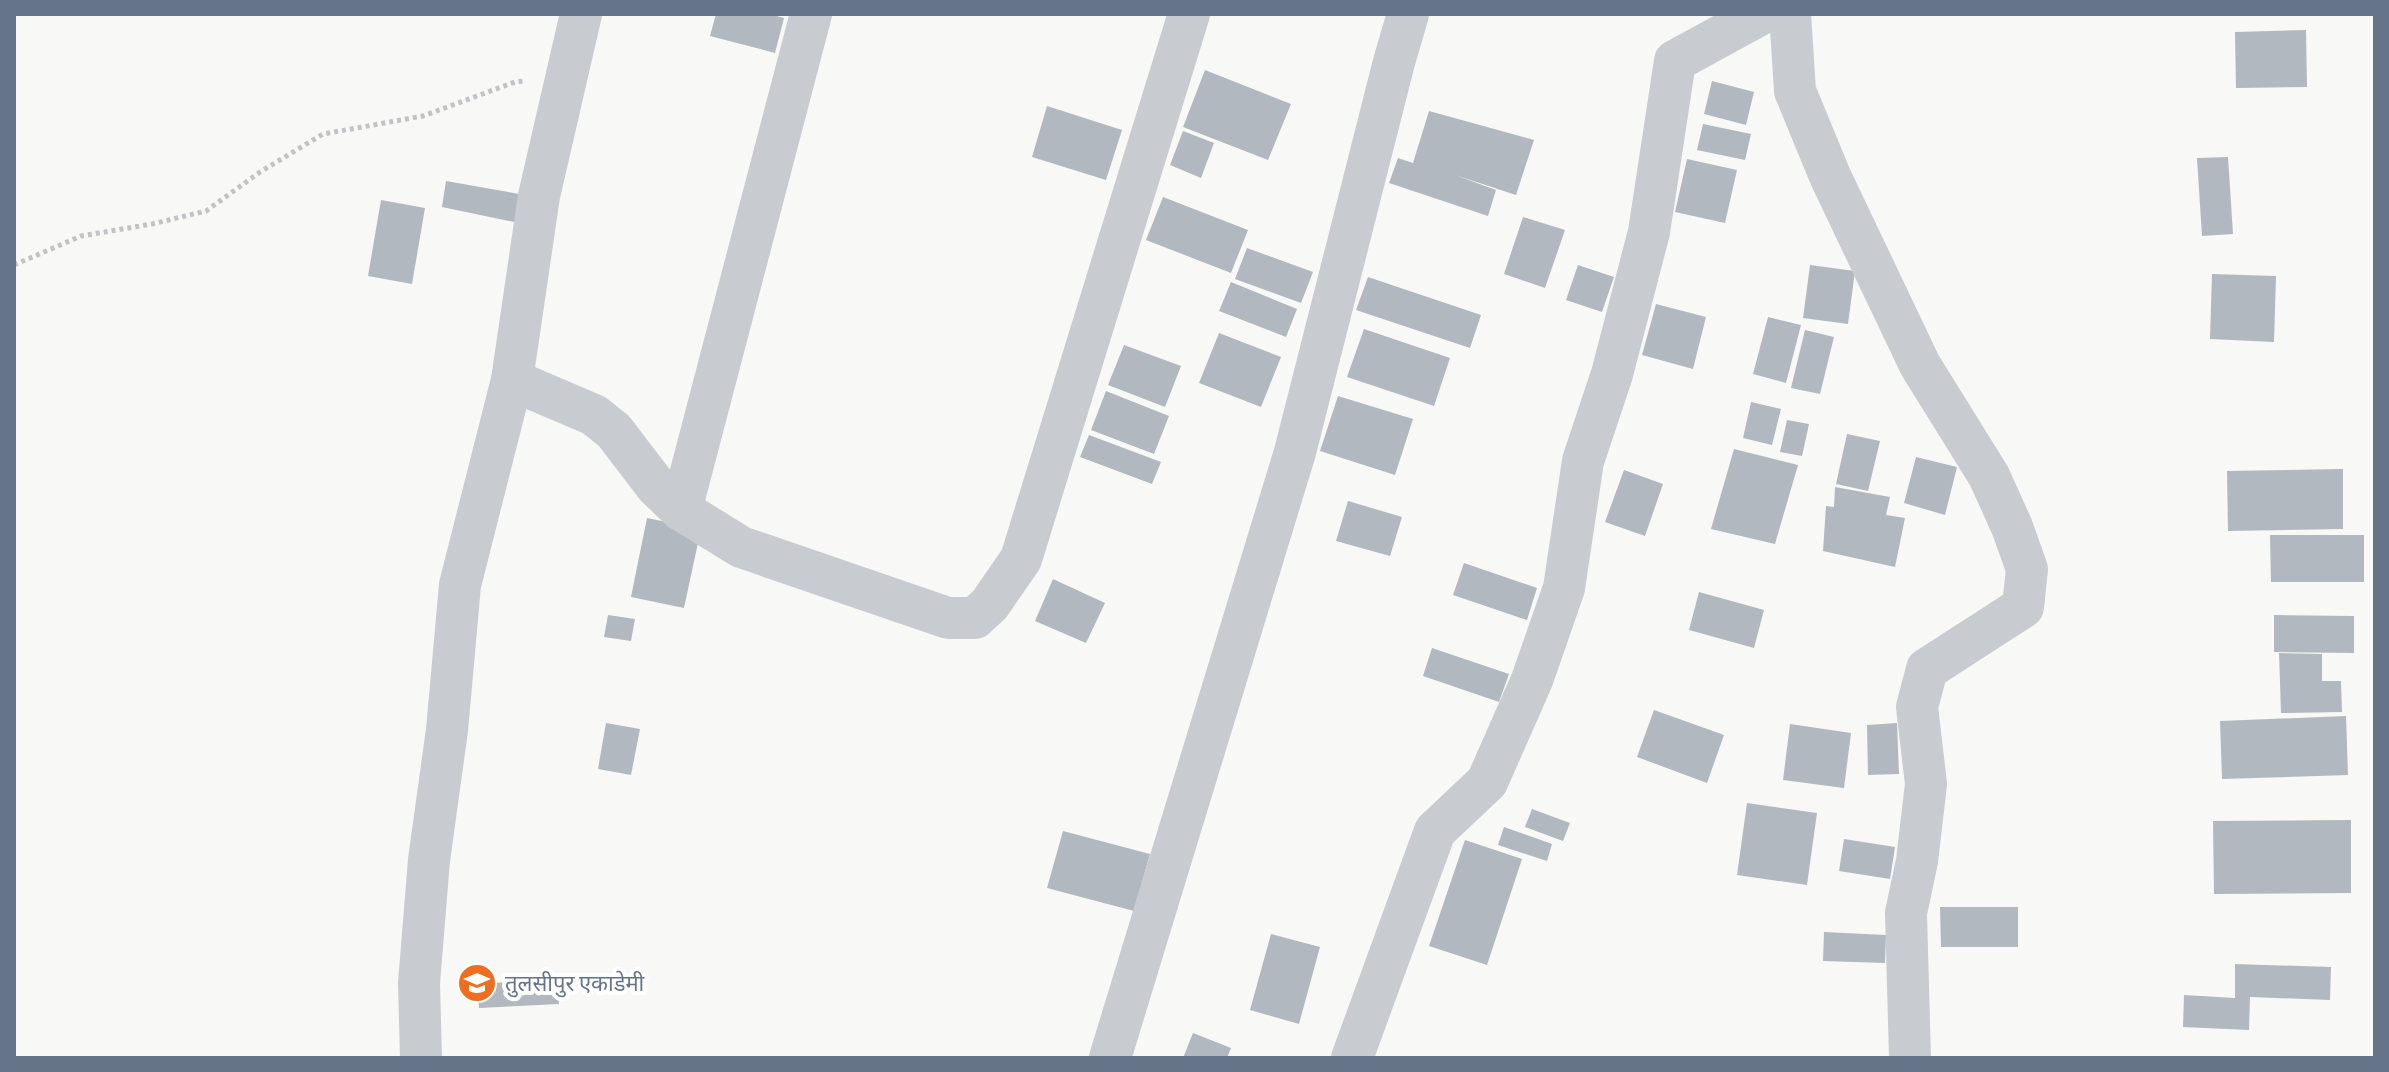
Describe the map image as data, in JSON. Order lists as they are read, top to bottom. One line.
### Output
{"places":{"school or university":["तुलसीपुर एकाडेमी"]}}
